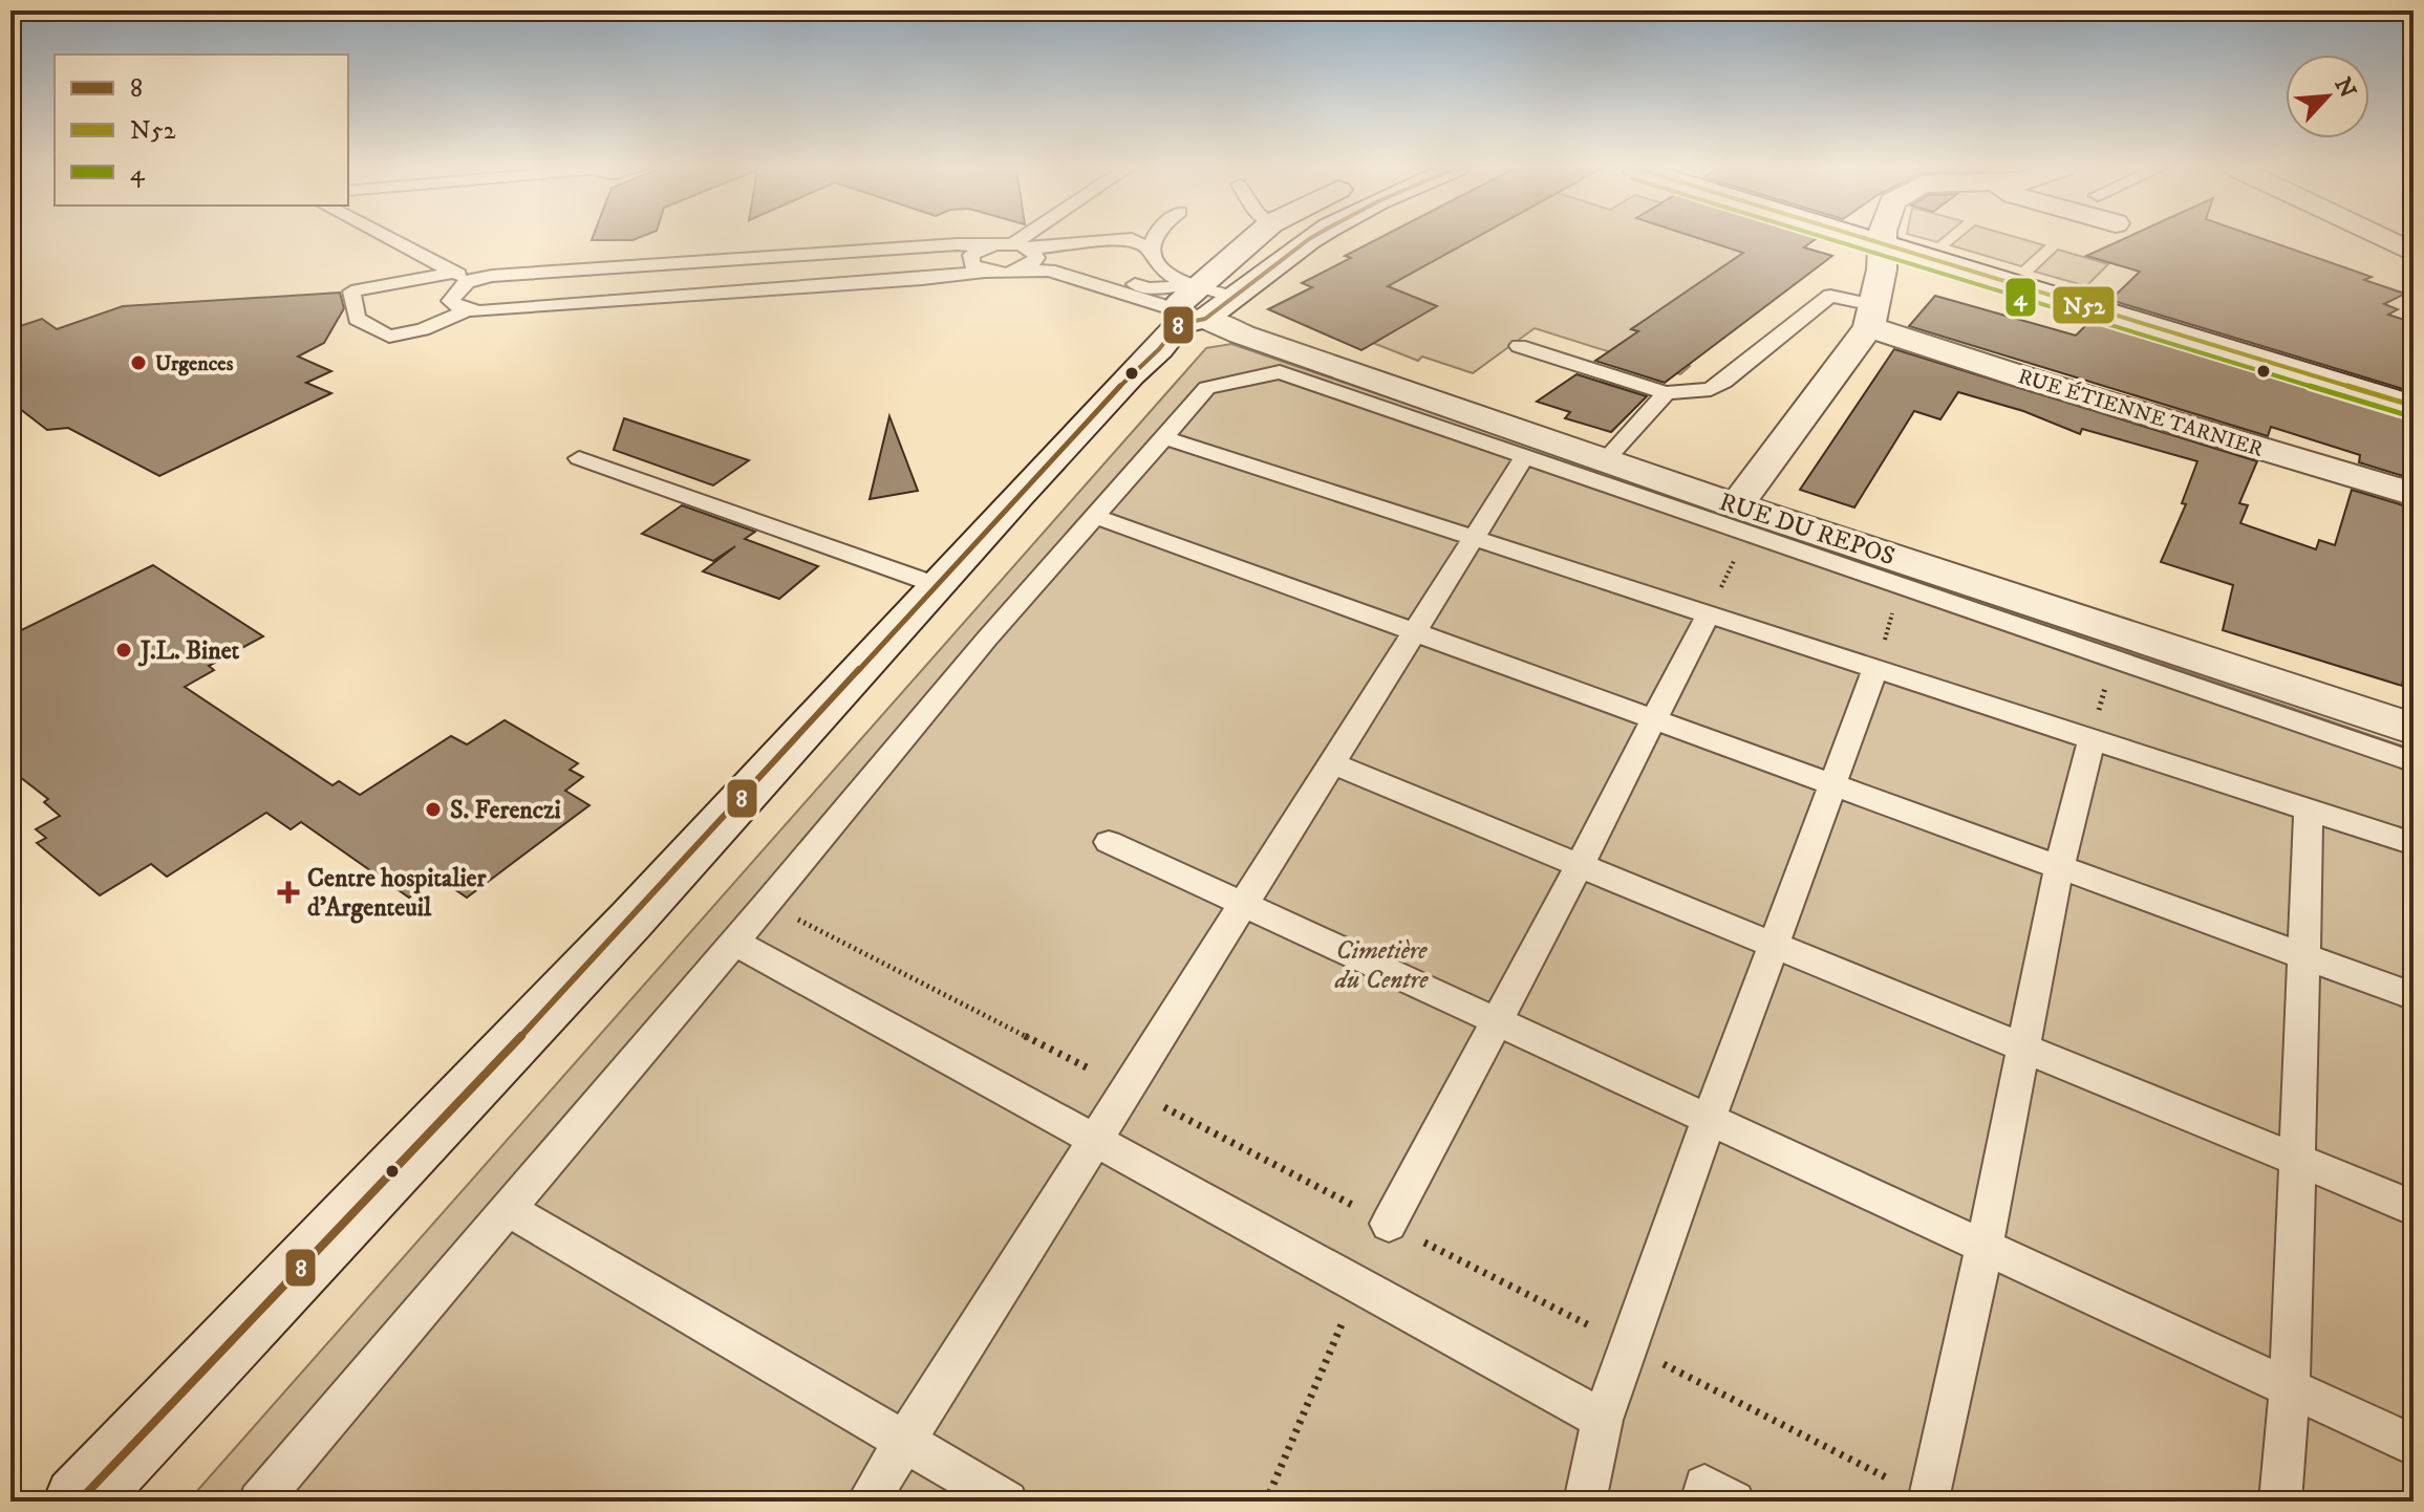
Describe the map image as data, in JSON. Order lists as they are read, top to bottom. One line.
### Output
{"streets":{"street":["RUE ÉTIENNE TARNIER","RUE DU REPOS"]},"parks":["Cimetière du Centre"],"places":{"other":["Urgences","J.L. Binet","S. Ferenczi"],"health":["Centre hospitalier d'Argenteuil"]},"lines":["transit line 8","transit line N52","transit line 4"],"legend":["8","N52","4"],"north":"top right"}
